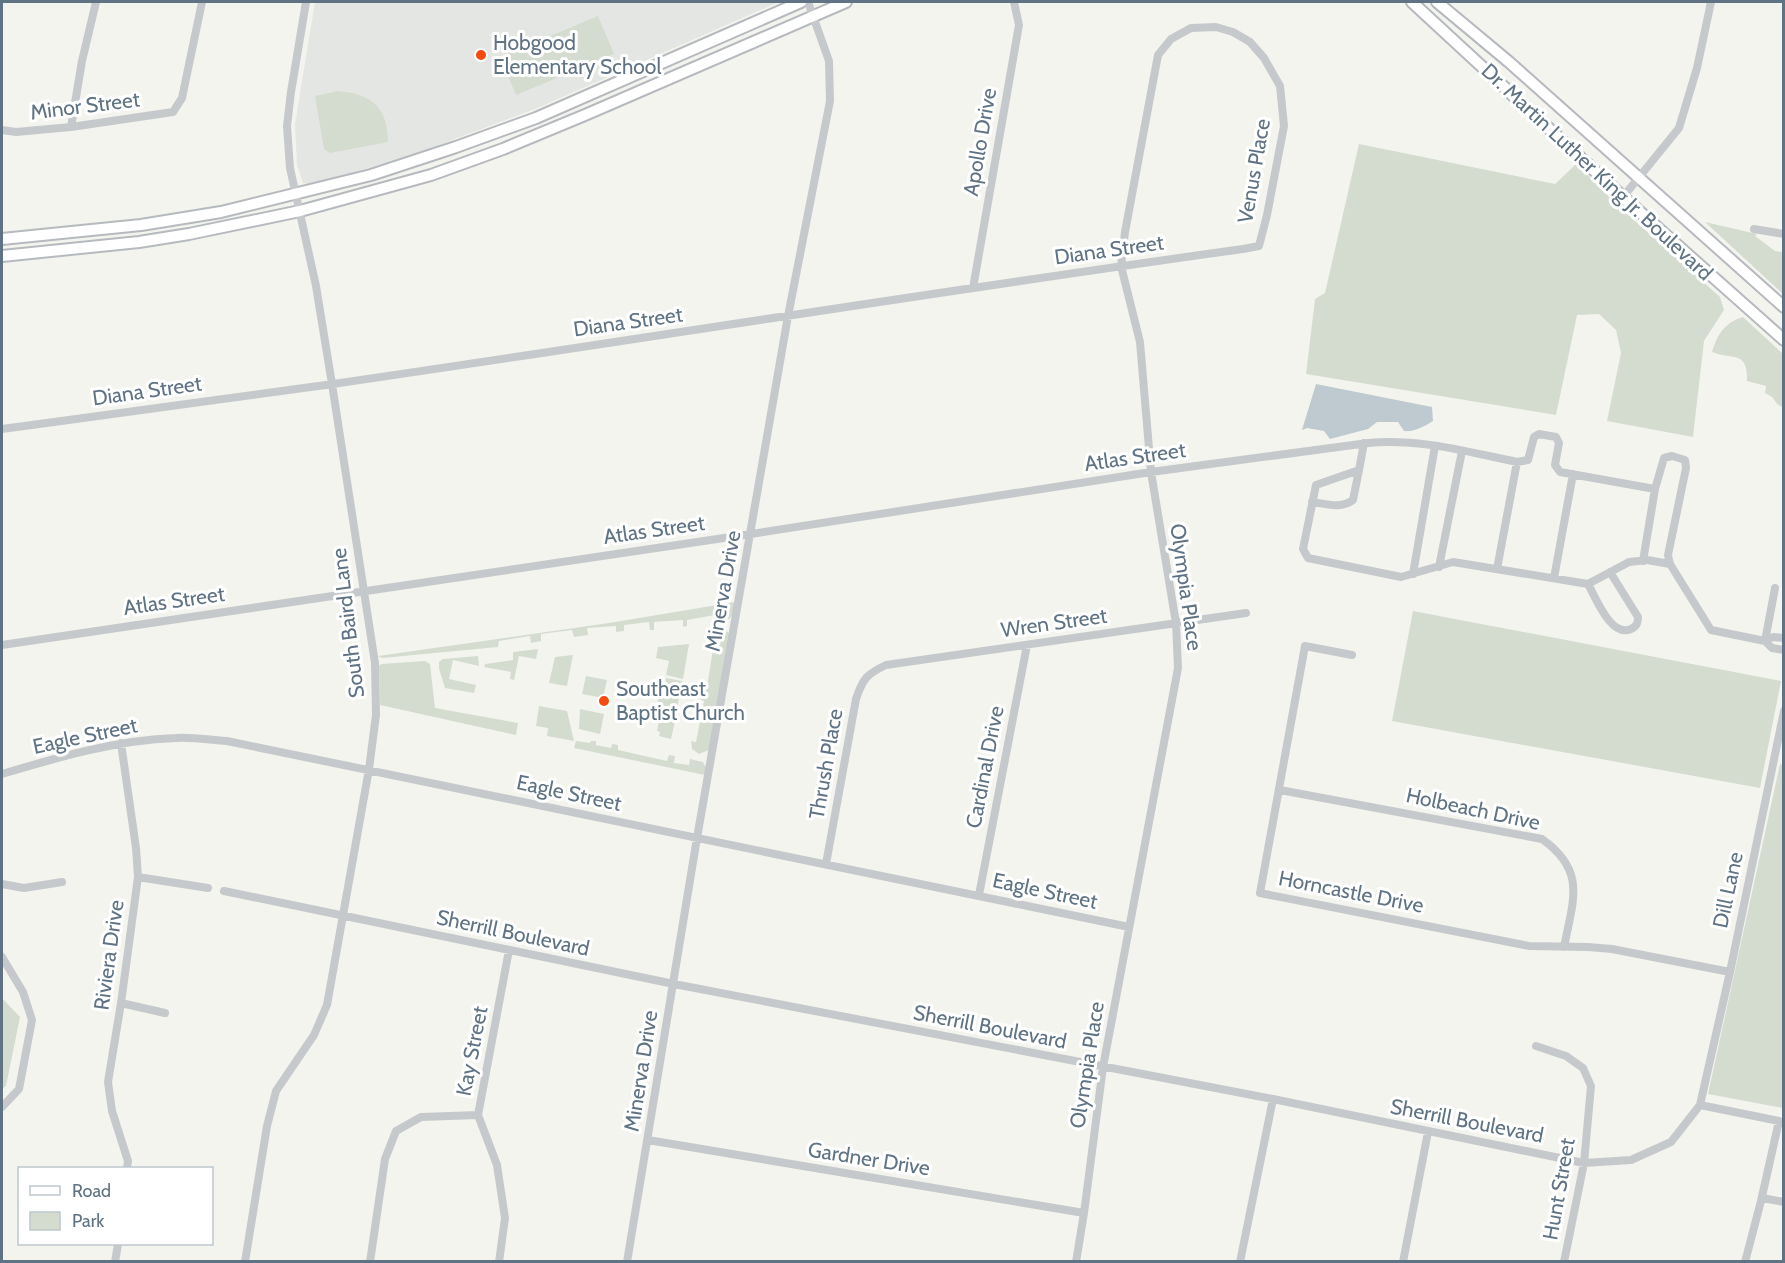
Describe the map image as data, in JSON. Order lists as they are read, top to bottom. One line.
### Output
{"streets":{"main road":["Dr. Martin Luther King Jr. Boulevard"],"street":["Minor Street","Apollo Drive","Venus Place","Diana Street","Atlas Street","Olympia Place","Minerva Drive","South Baird Lane","Wren Street","Eagle Street","Thrush Place","Cardinal Drive","Holbeach Drive","Dill Lane","Horncastle Drive","Sherrill Boulevard","Riviera Drive","Kay Street","Gardner Drive","Hunt Street"]},"crossings":[["Apollo Drive","Diana Street"],["Venus Place","Diana Street"],["Venus Place","Olympia Place"],["Diana Street","Olympia Place"],["Diana Street","Minerva Drive"],["Diana Street","South Baird Lane"],["Atlas Street","Olympia Place"],["Atlas Street","Minerva Drive"],["Atlas Street","South Baird Lane"],["Olympia Place","Wren Street"],["Olympia Place","Eagle Street"],["Olympia Place","Sherrill Boulevard"],["Olympia Place","Gardner Drive"],["Minerva Drive","Eagle Street"],["Minerva Drive","Sherrill Boulevard"],["Minerva Drive","Gardner Drive"],["South Baird Lane","Eagle Street"],["South Baird Lane","Sherrill Boulevard"],["Wren Street","Thrush Place"],["Wren Street","Cardinal Drive"],["Eagle Street","Thrush Place"],["Eagle Street","Cardinal Drive"],["Eagle Street","Riviera Drive"],["Holbeach Drive","Horncastle Drive"],["Dill Lane","Horncastle Drive"],["Dill Lane","Sherrill Boulevard"],["Sherrill Boulevard","Kay Street"],["Sherrill Boulevard","Hunt Street"]],"places":["Hobgood Elementary School","Southeast Baptist Church"],"legend":["Road","Park"]}
